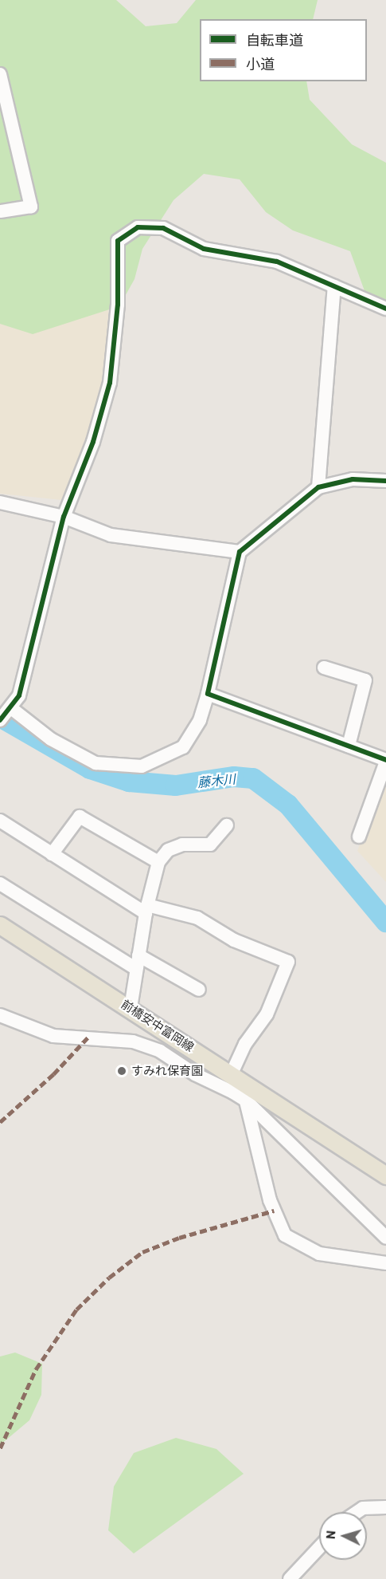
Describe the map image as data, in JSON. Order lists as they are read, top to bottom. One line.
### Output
{"streets":{"main road":["前橋安中富岡線"]},"water":["藤木川"],"places":["すみれ保育園"],"legend":["自転車道","小道"],"north":"left"}
